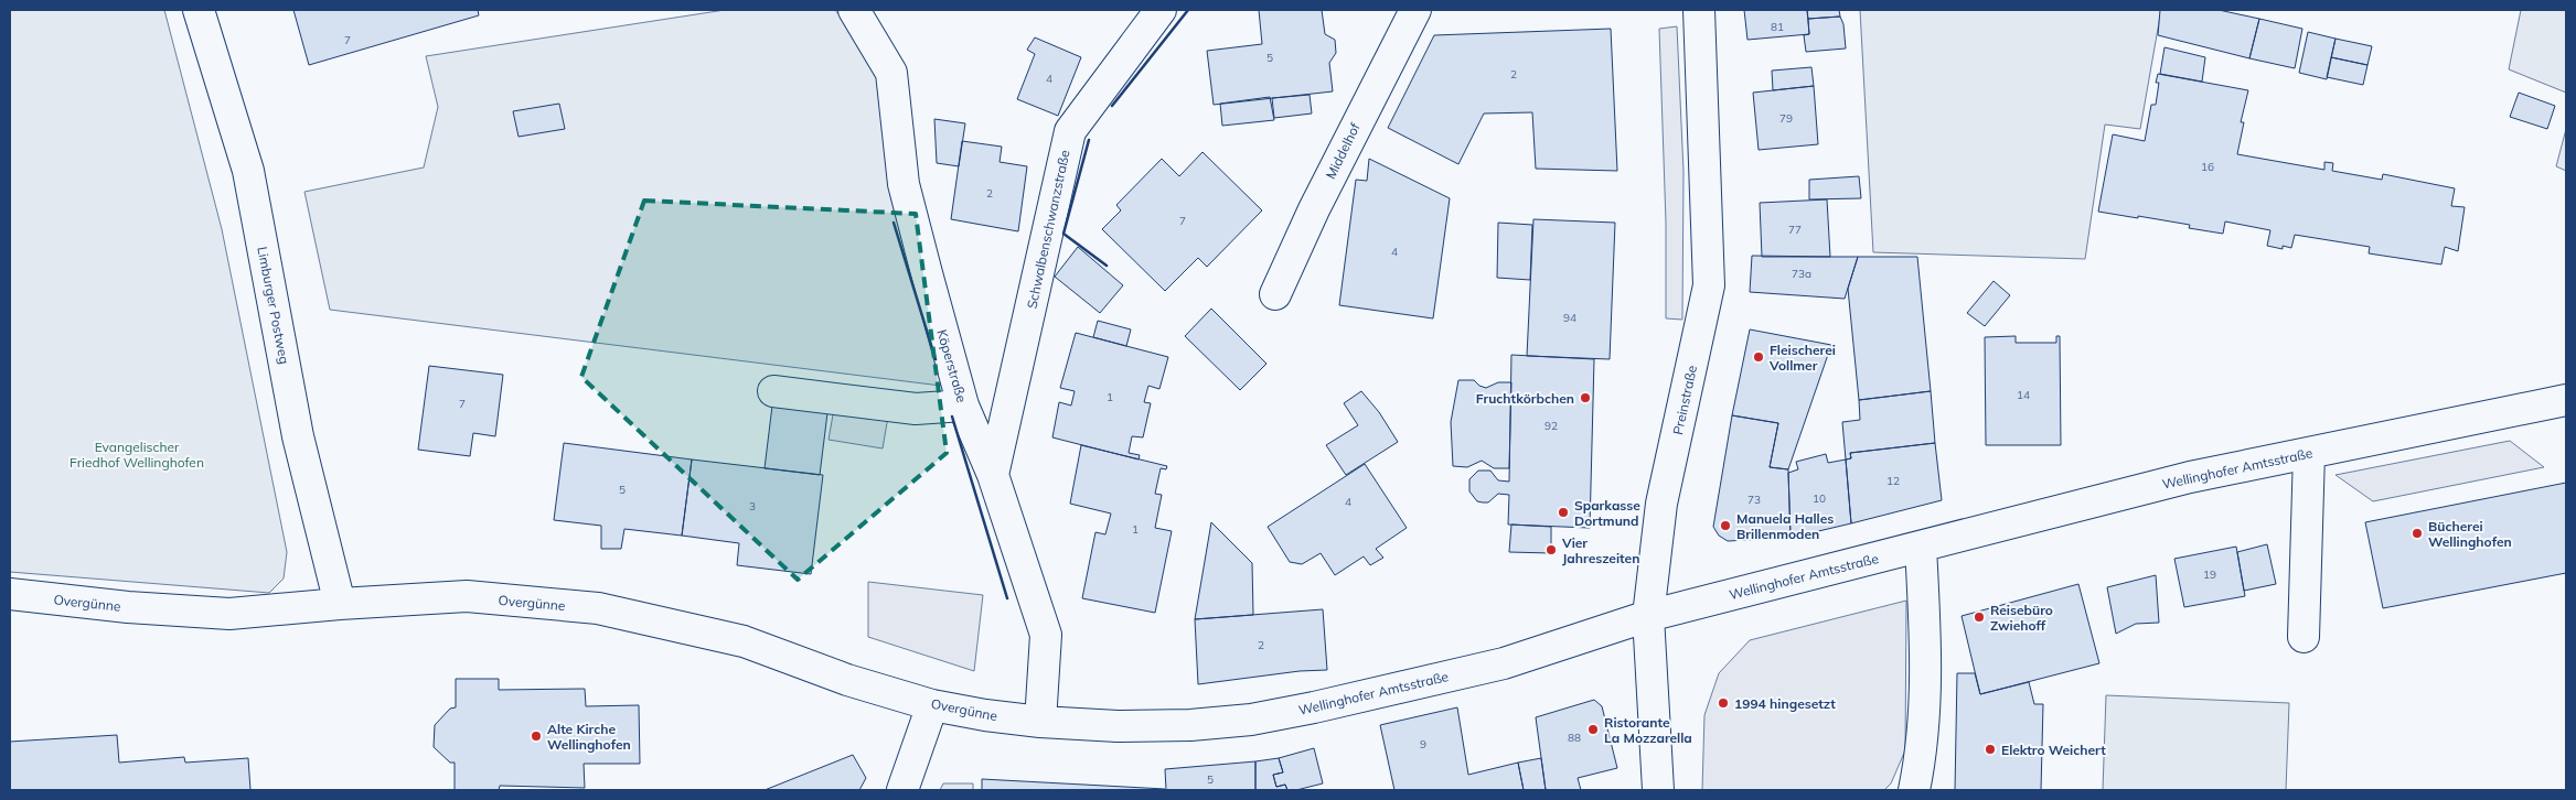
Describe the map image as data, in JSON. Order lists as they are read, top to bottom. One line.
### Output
{"streets":{"street":["Middelhof","Schwalbenschwanzstraße","Limburger Postweg","Köperstraße","Preinstraße","Wellinghofer Amtsstraße","Overgünne"]},"crossings":[["Schwalbenschwanzstraße","Köperstraße"],["Limburger Postweg","Overgünne"],["Köperstraße","Wellinghofer Amtsstraße"],["Köperstraße","Overgünne"],["Preinstraße","Wellinghofer Amtsstraße"],["Wellinghofer Amtsstraße","Overgünne"]],"parks":["Evangelischer Friedhof Wellinghofen"],"places":["Fleischerei Vollmer","Fruchtkörbchen","Sparkasse Dortmund","Manuela Halles Brillenmoden","Bücherei Wellinghofen","Vier Jahreszeiten","Reisebüro Zwiehoff","1994 hingesetzt","Ristorante La Mozzarella","Alte Kirche Wellinghofen","Elektro Weichert"],"house_numbers":["81","7","5","2","4","79","16","2","7","77","4","73a","94","14","1","7","92","12","5","10","73","4","3","1","19","2","88","9","5"]}
